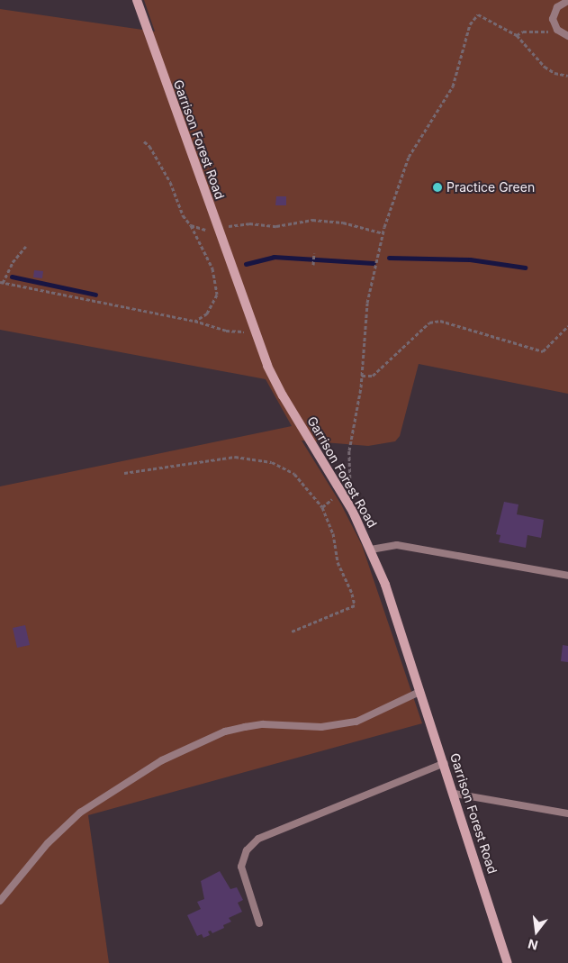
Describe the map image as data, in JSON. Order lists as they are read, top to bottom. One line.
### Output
{"streets":{"main road":["Garrison Forest Road"]},"places":["Practice Green"],"north":"bottom"}
